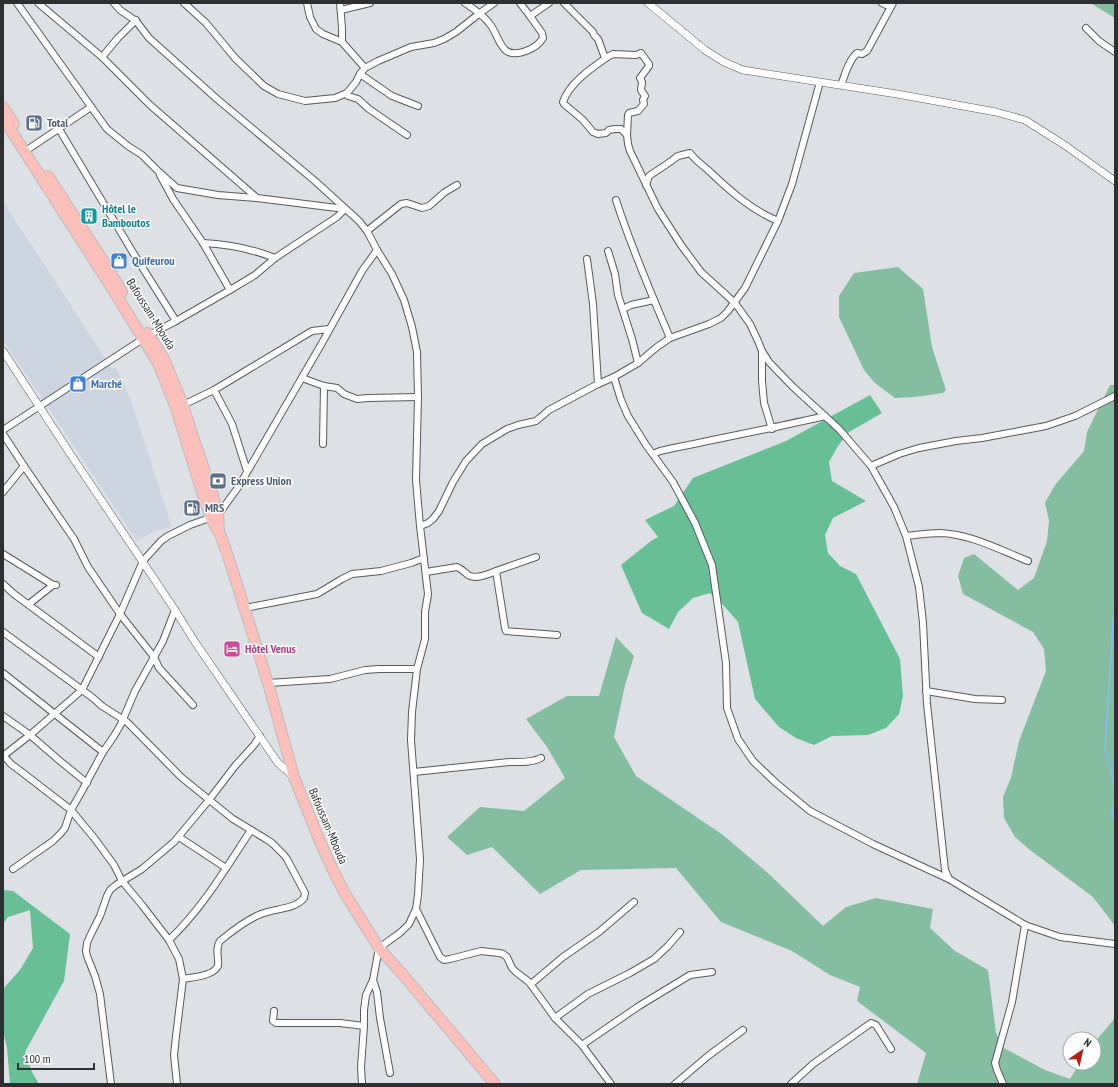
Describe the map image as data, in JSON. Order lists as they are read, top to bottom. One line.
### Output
{"streets":{"highway":["Bafoussam-Mbouda"]},"places":{"fuel station":["Total","MRS"],"building":["Hôtel le Bamboutos"],"shop":["Quifeurou","Marché"],"bank":["Express Union"],"hotel":["Hôtel Venus"]},"scale_bar":"100 m","north":"top right"}
